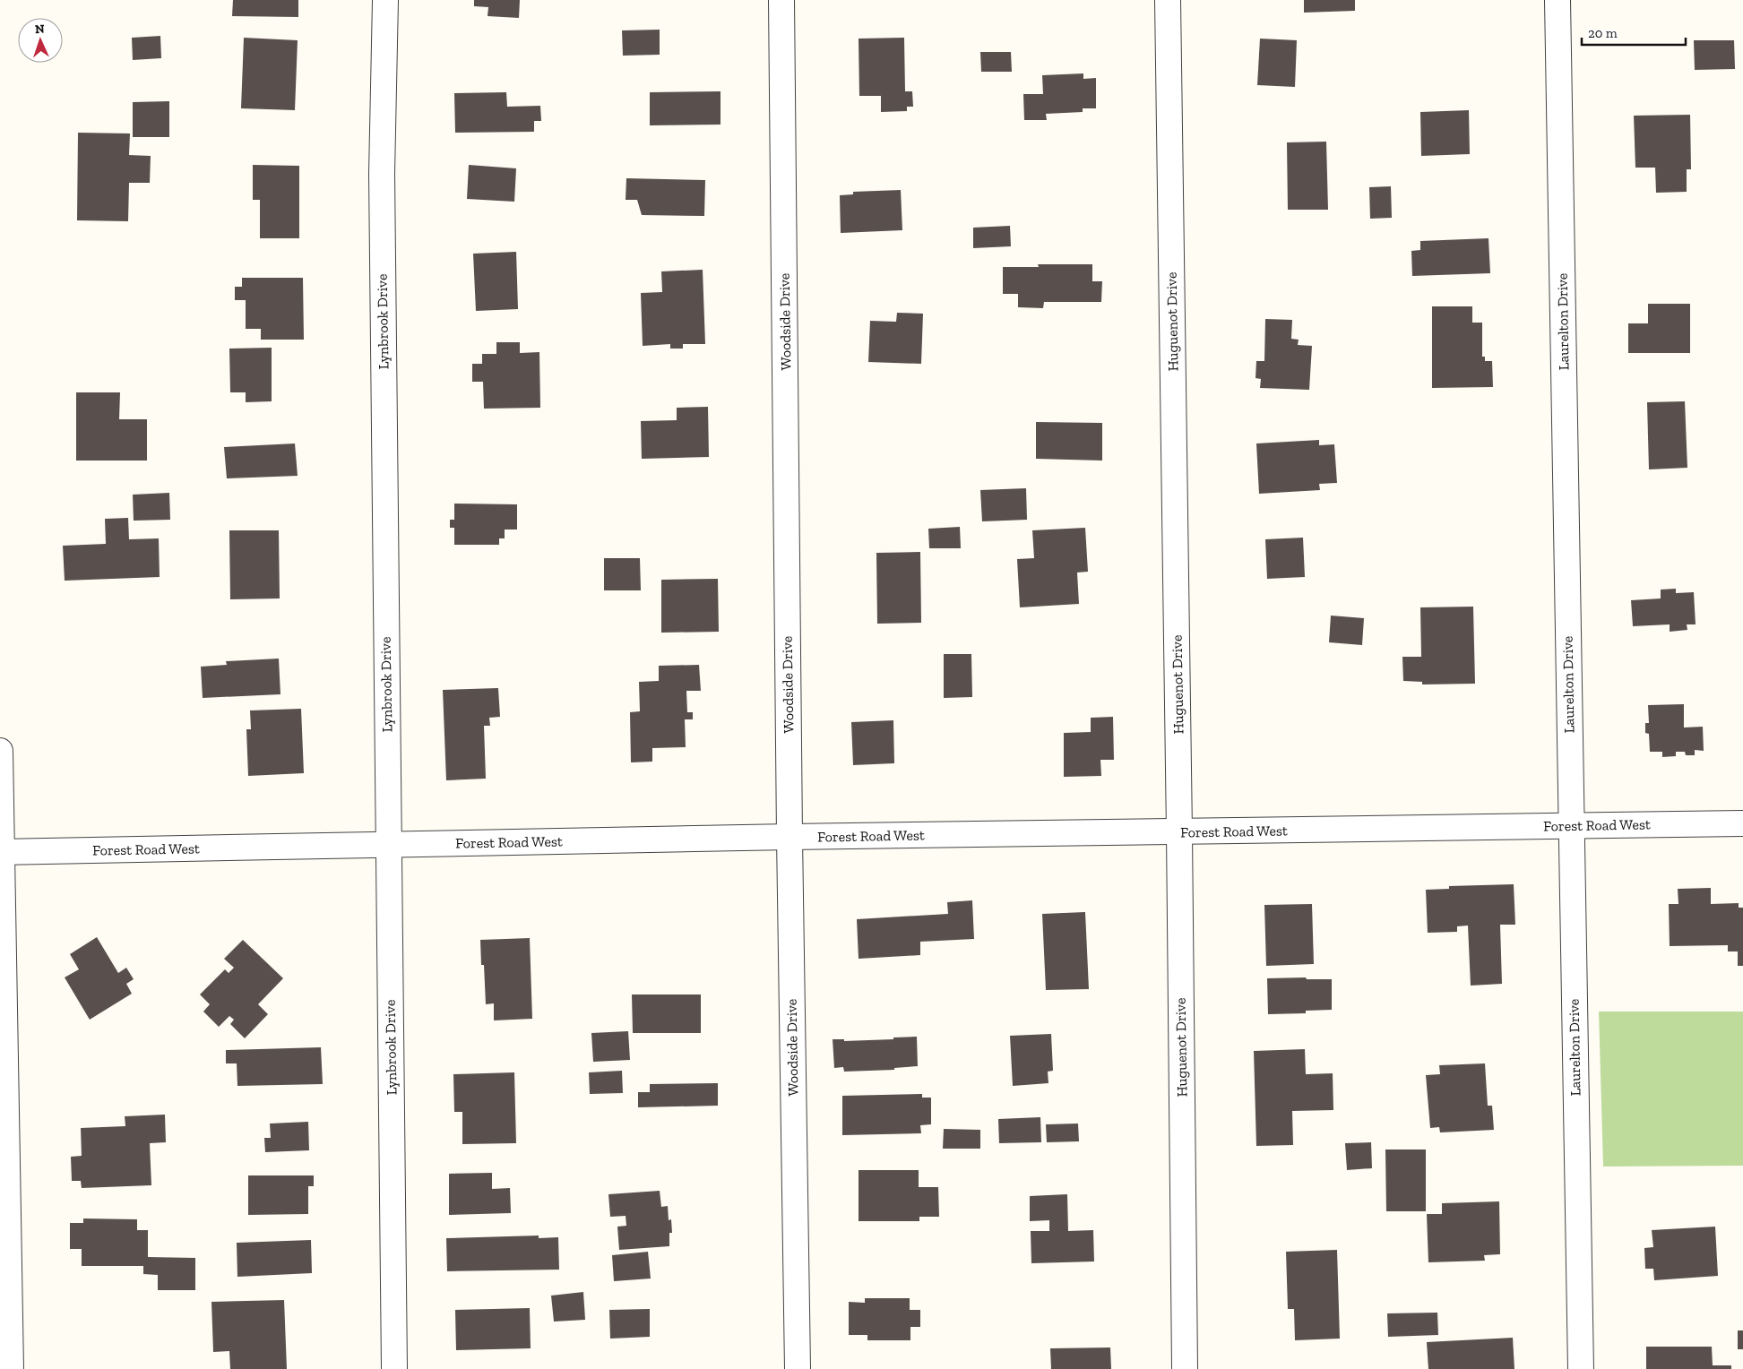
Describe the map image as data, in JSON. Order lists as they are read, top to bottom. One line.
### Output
{"streets":{"street":["Lynbrook Drive","Woodside Drive","Huguenot Drive","Laurelton Drive","Forest Road West"]},"crossings":[["Lynbrook Drive","Forest Road West"],["Woodside Drive","Forest Road West"],["Huguenot Drive","Forest Road West"],["Laurelton Drive","Forest Road West"]],"scale_bar":"20 m","north":"top"}
